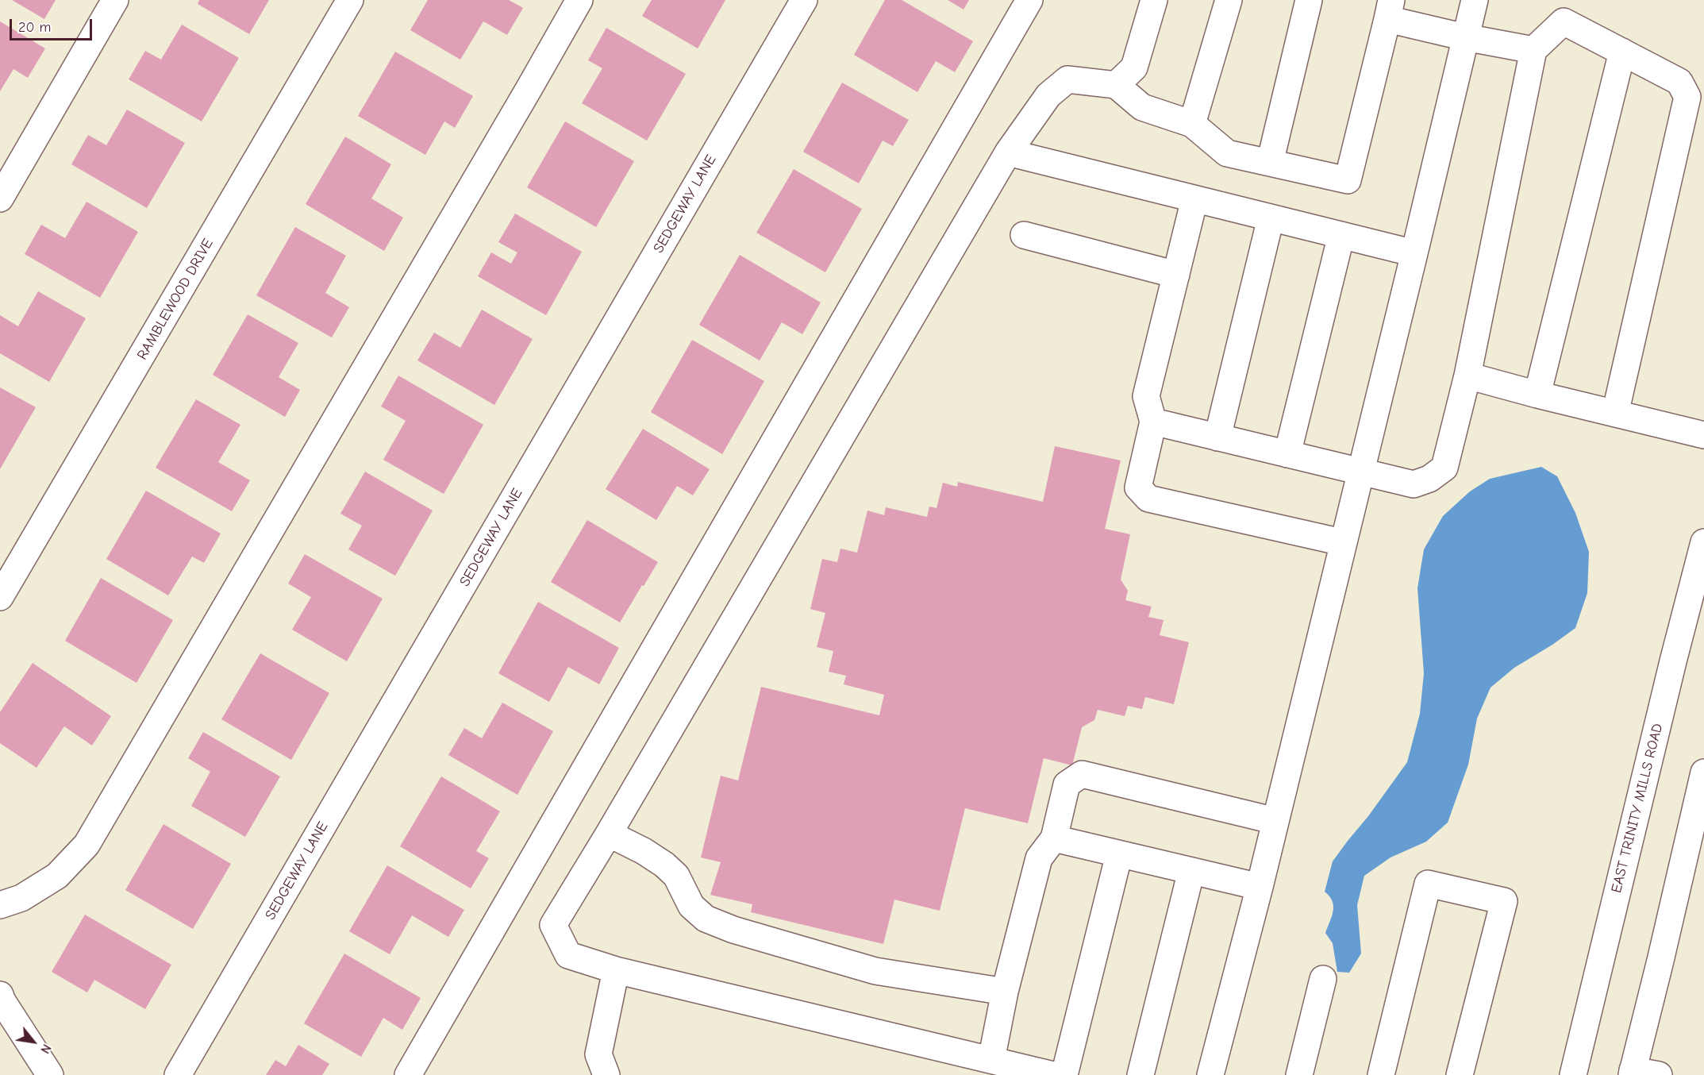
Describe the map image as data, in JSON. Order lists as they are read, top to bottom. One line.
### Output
{"streets":{"street":["SEDGEWAY LANE","RAMBLEWOOD DRIVE","EAST TRINITY MILLS ROAD"]},"scale_bar":"20 m","north":"bottom right"}
